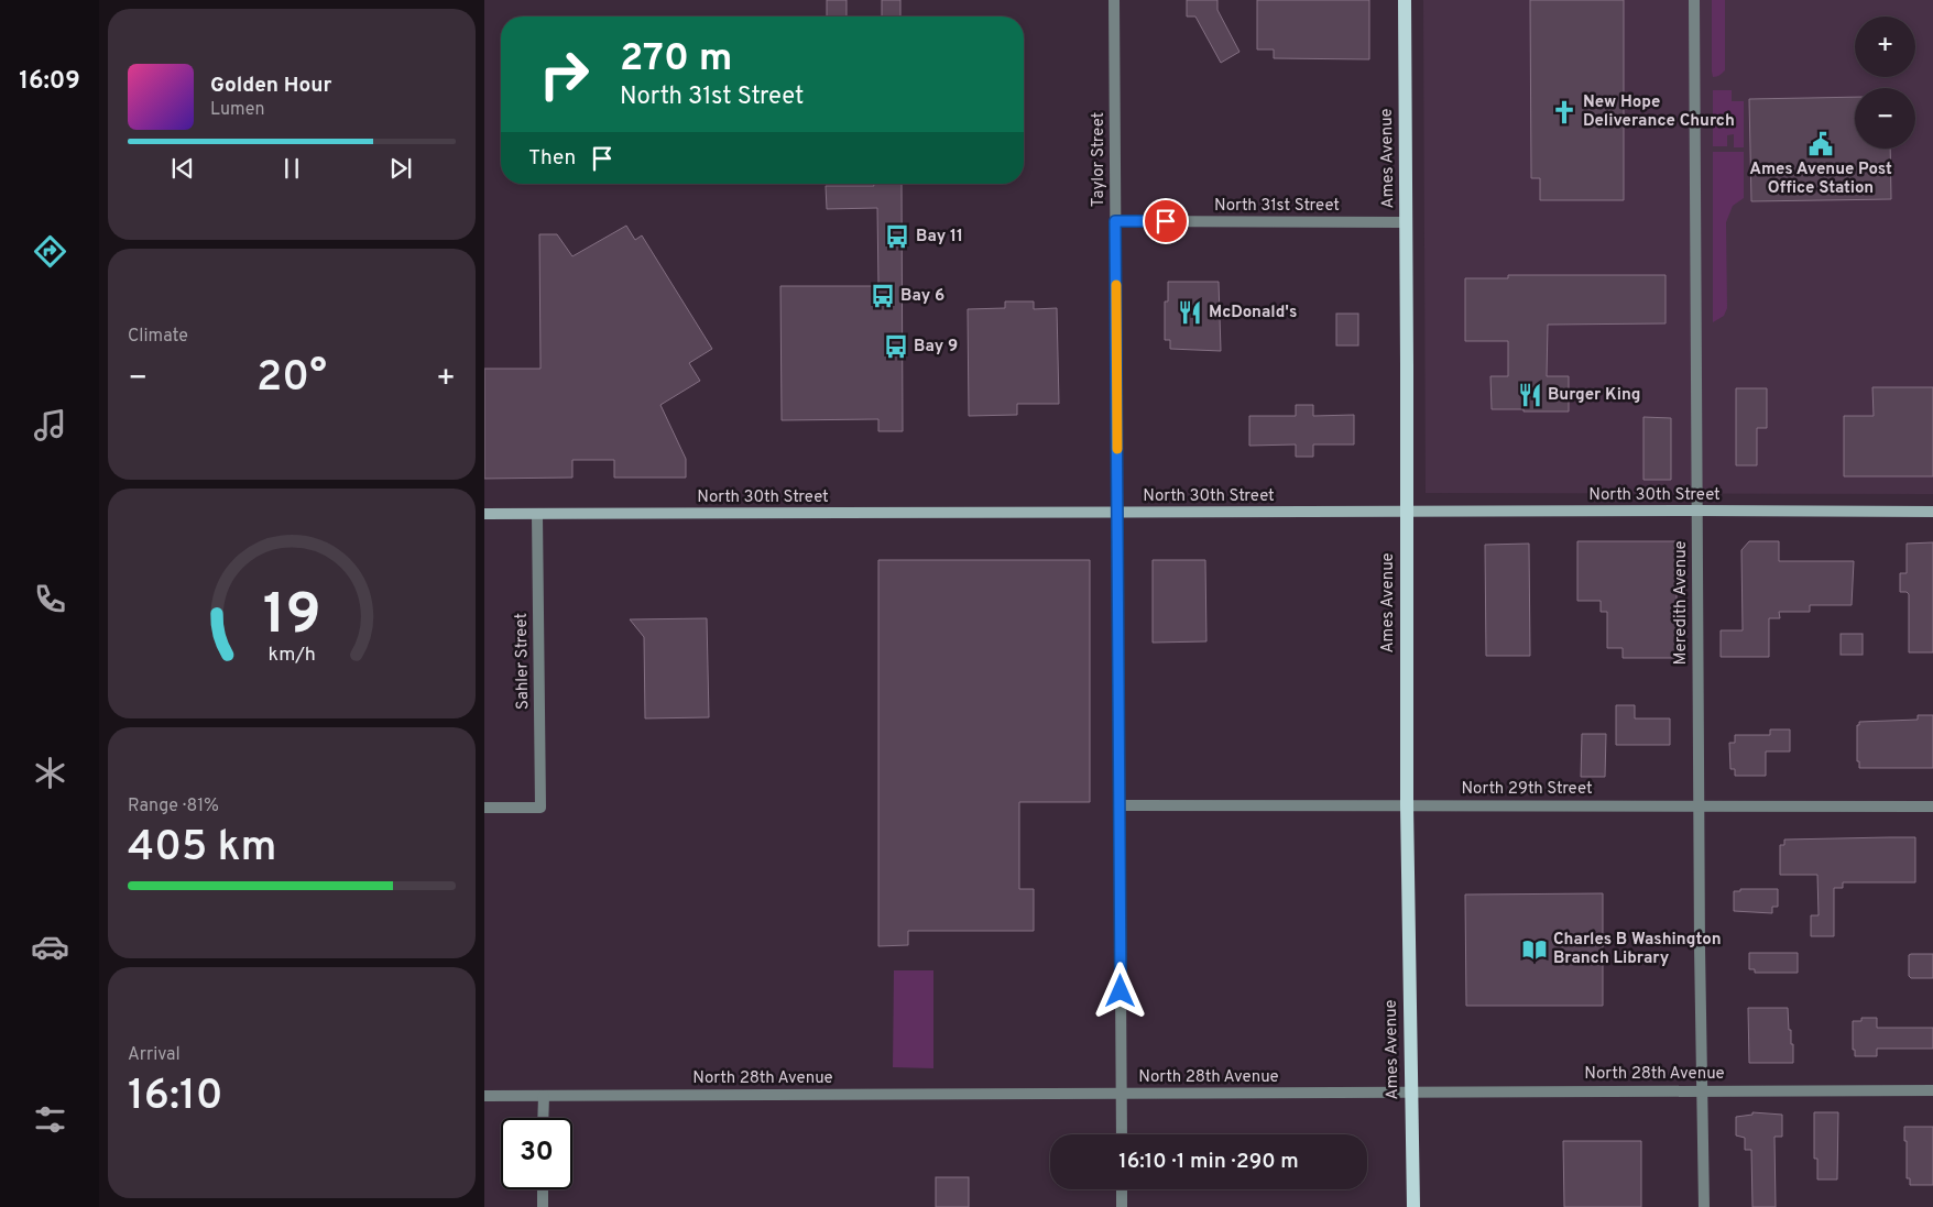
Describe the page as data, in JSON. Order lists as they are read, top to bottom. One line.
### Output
{"streets":{"main road":["Ames Avenue","North 30th Street"],"street":["Taylor Street","North 31st Street","Meredith Avenue","Sahler Street","North 29th Street","North 28th Avenue"]},"crossings":[["Ames Avenue","North 31st Street"],["Ames Avenue","North 30th Street"],["Ames Avenue","North 29th Street"],["Ames Avenue","North 28th Avenue"],["Taylor Street","North 31st Street"],["Taylor Street","North 30th Street"],["Taylor Street","North 29th Street"],["Taylor Street","North 28th Avenue"],["North 30th Street","Meredith Avenue"],["North 30th Street","Sahler Street"],["Meredith Avenue","North 29th Street"],["Meredith Avenue","North 28th Avenue"]],"places":{"church":["New Hope Deliverance Church"],"public building":["Ames Avenue Post Office Station"],"bus stop":["Bay 11","Bay 6","Bay 9"],"restaurant":["McDonald's","Burger King"],"library":["Charles B Washington Branch Library"]},"page":{"tabs":"16:09","map_buttons":["+","−"],"turn":["270 m","North 31st Street"],"song":["Golden Hour","Lumen"],"then":"Then","tile":["Climate",["Range · 81%","405 km"],["Arrival","16:10"]],"heat":["−","20°","+"],"limit":"30","trip":"16:10 · 1 min · 290 m","gauge":["19","km/h"]}}
